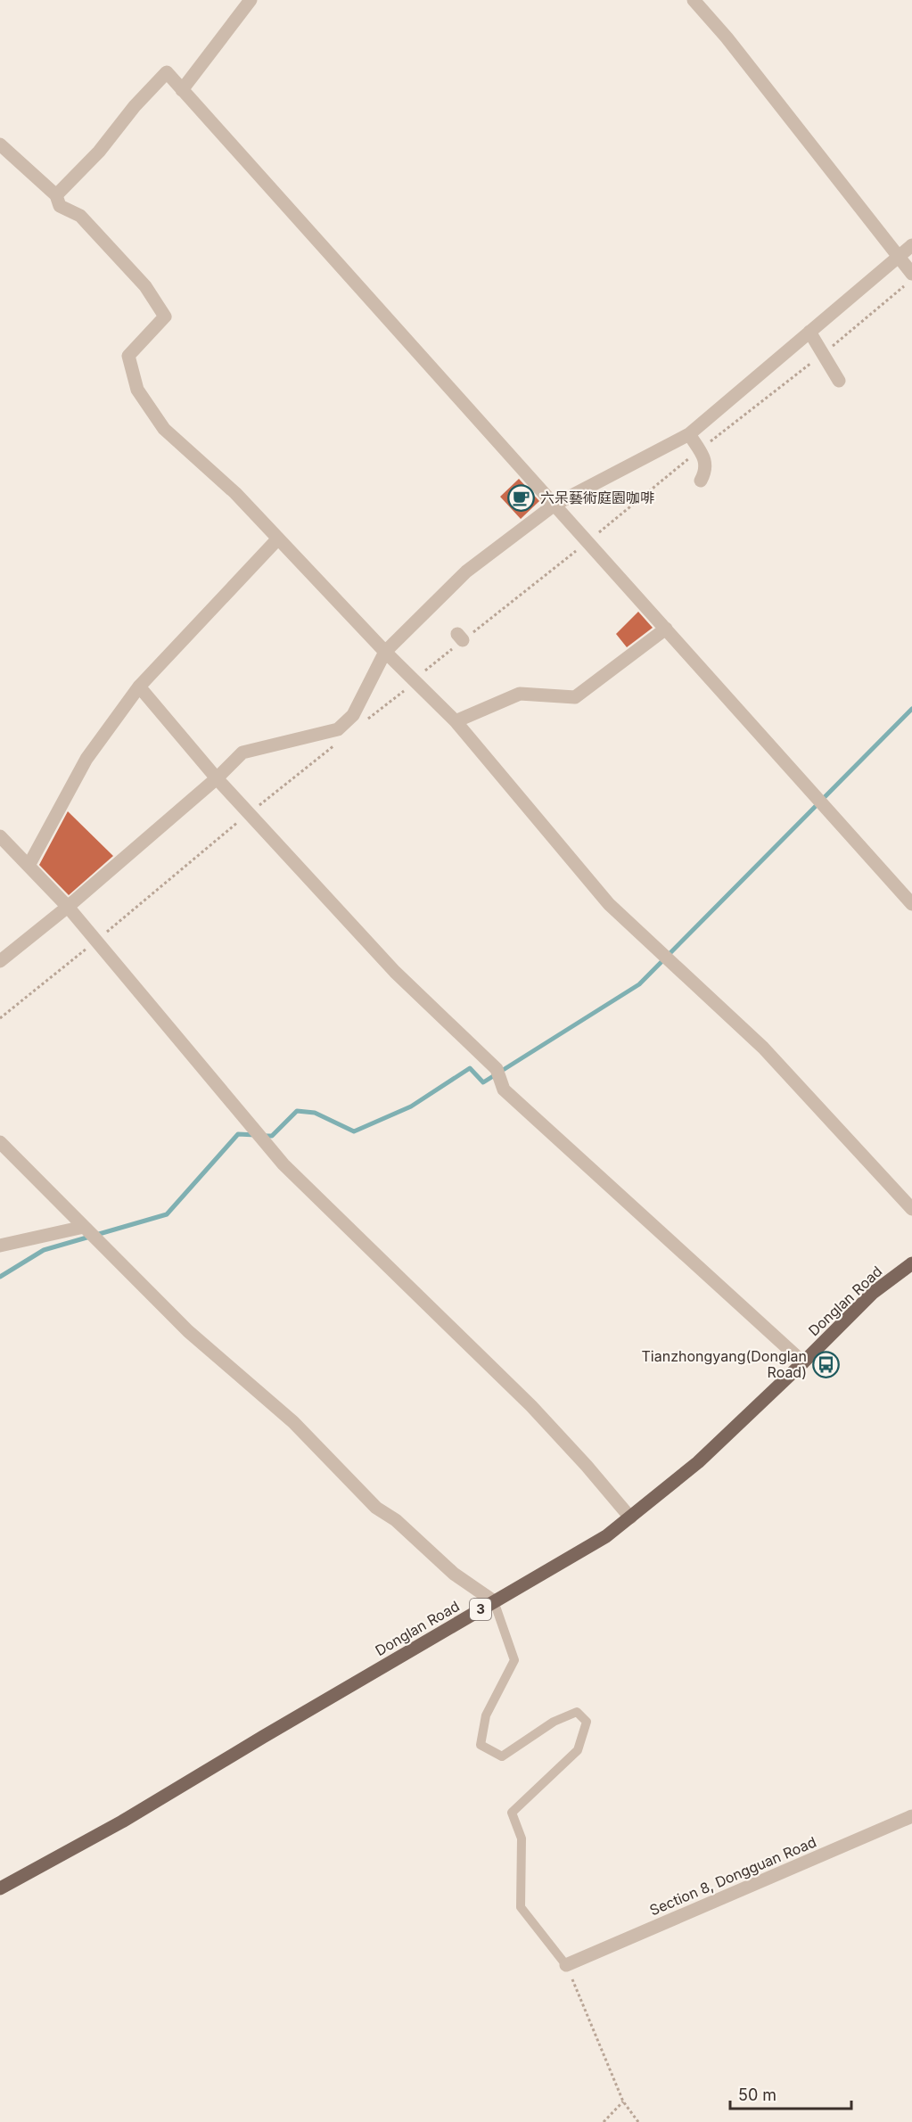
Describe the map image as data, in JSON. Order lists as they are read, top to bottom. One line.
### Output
{"streets":{"main road":["Donglan Road","3"],"street":["Section 8, Dongguan Road"]},"places":{"cafe":["六呆藝術庭園咖啡"],"bus stop":["Tianzhongyang(Donglan Road)"]},"scale_bar":"50 m"}
